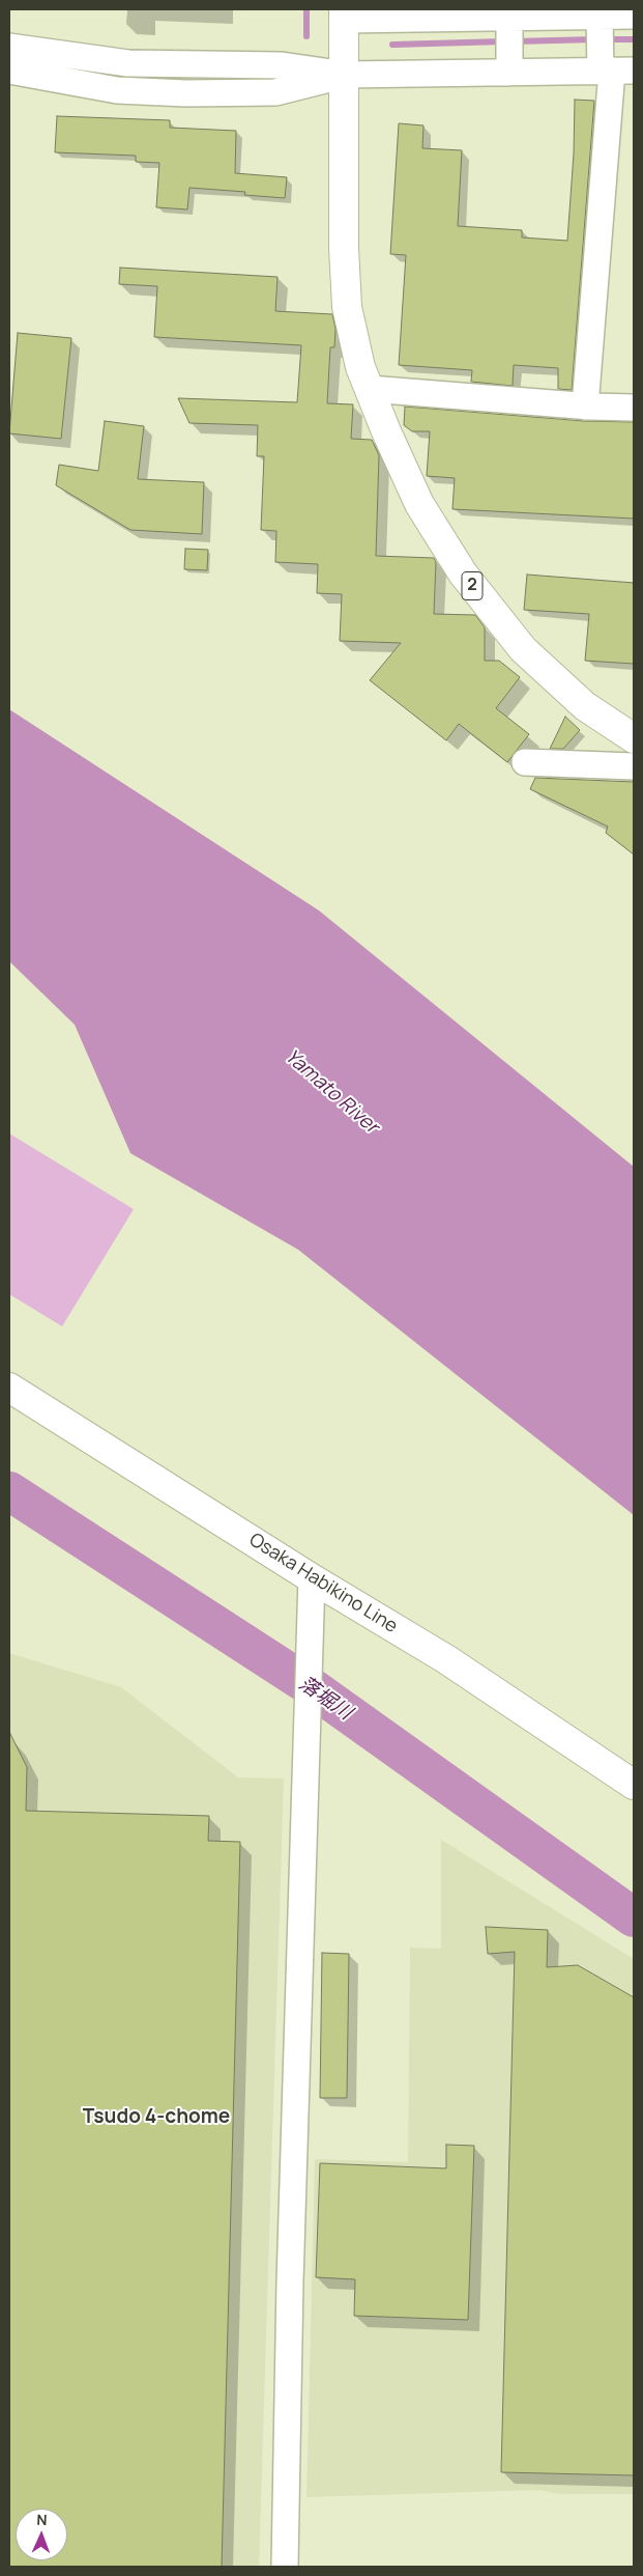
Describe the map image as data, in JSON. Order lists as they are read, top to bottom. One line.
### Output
{"streets":{"main road":["2","Osaka Habikino Line"]},"districts":["Tsudo 4-chome"],"water":["Yamato River","落堀川"],"north":"top"}
